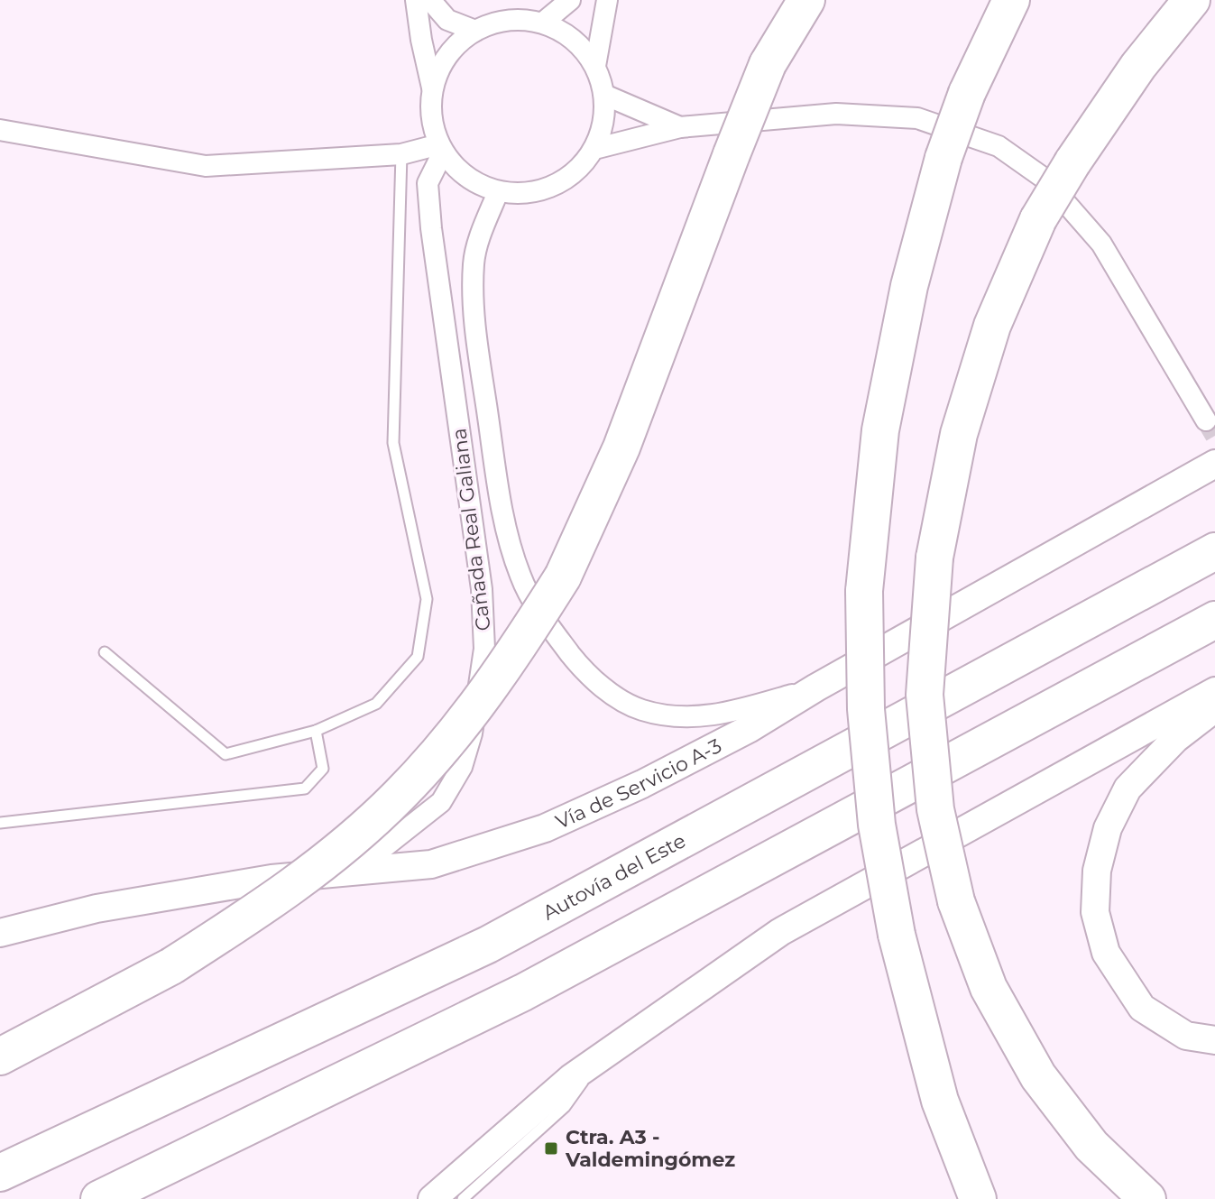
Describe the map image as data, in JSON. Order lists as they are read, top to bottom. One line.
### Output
{"streets":{"highway":["Autovía del Este"],"main road":["Vía de Servicio A-3"],"street":["Cañada Real Galiana"]},"crossings":[["Cañada Real Galiana","Vía de Servicio A-3"]],"places":{"transit":["Ctra. A3 - Valdemingómez"]}}
